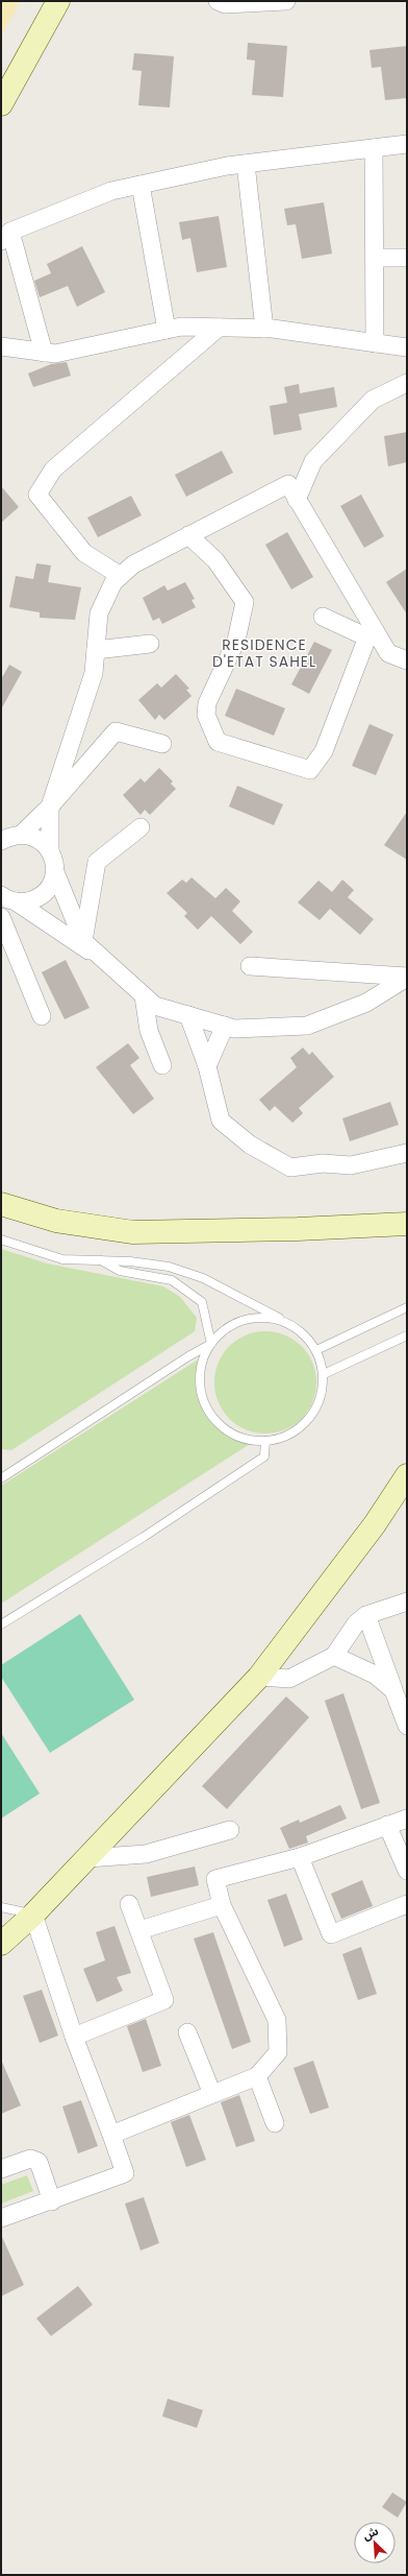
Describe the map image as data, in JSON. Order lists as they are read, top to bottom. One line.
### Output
{"districts":["RESIDENCE D'ETAT SAHEL"],"north":"top left"}
